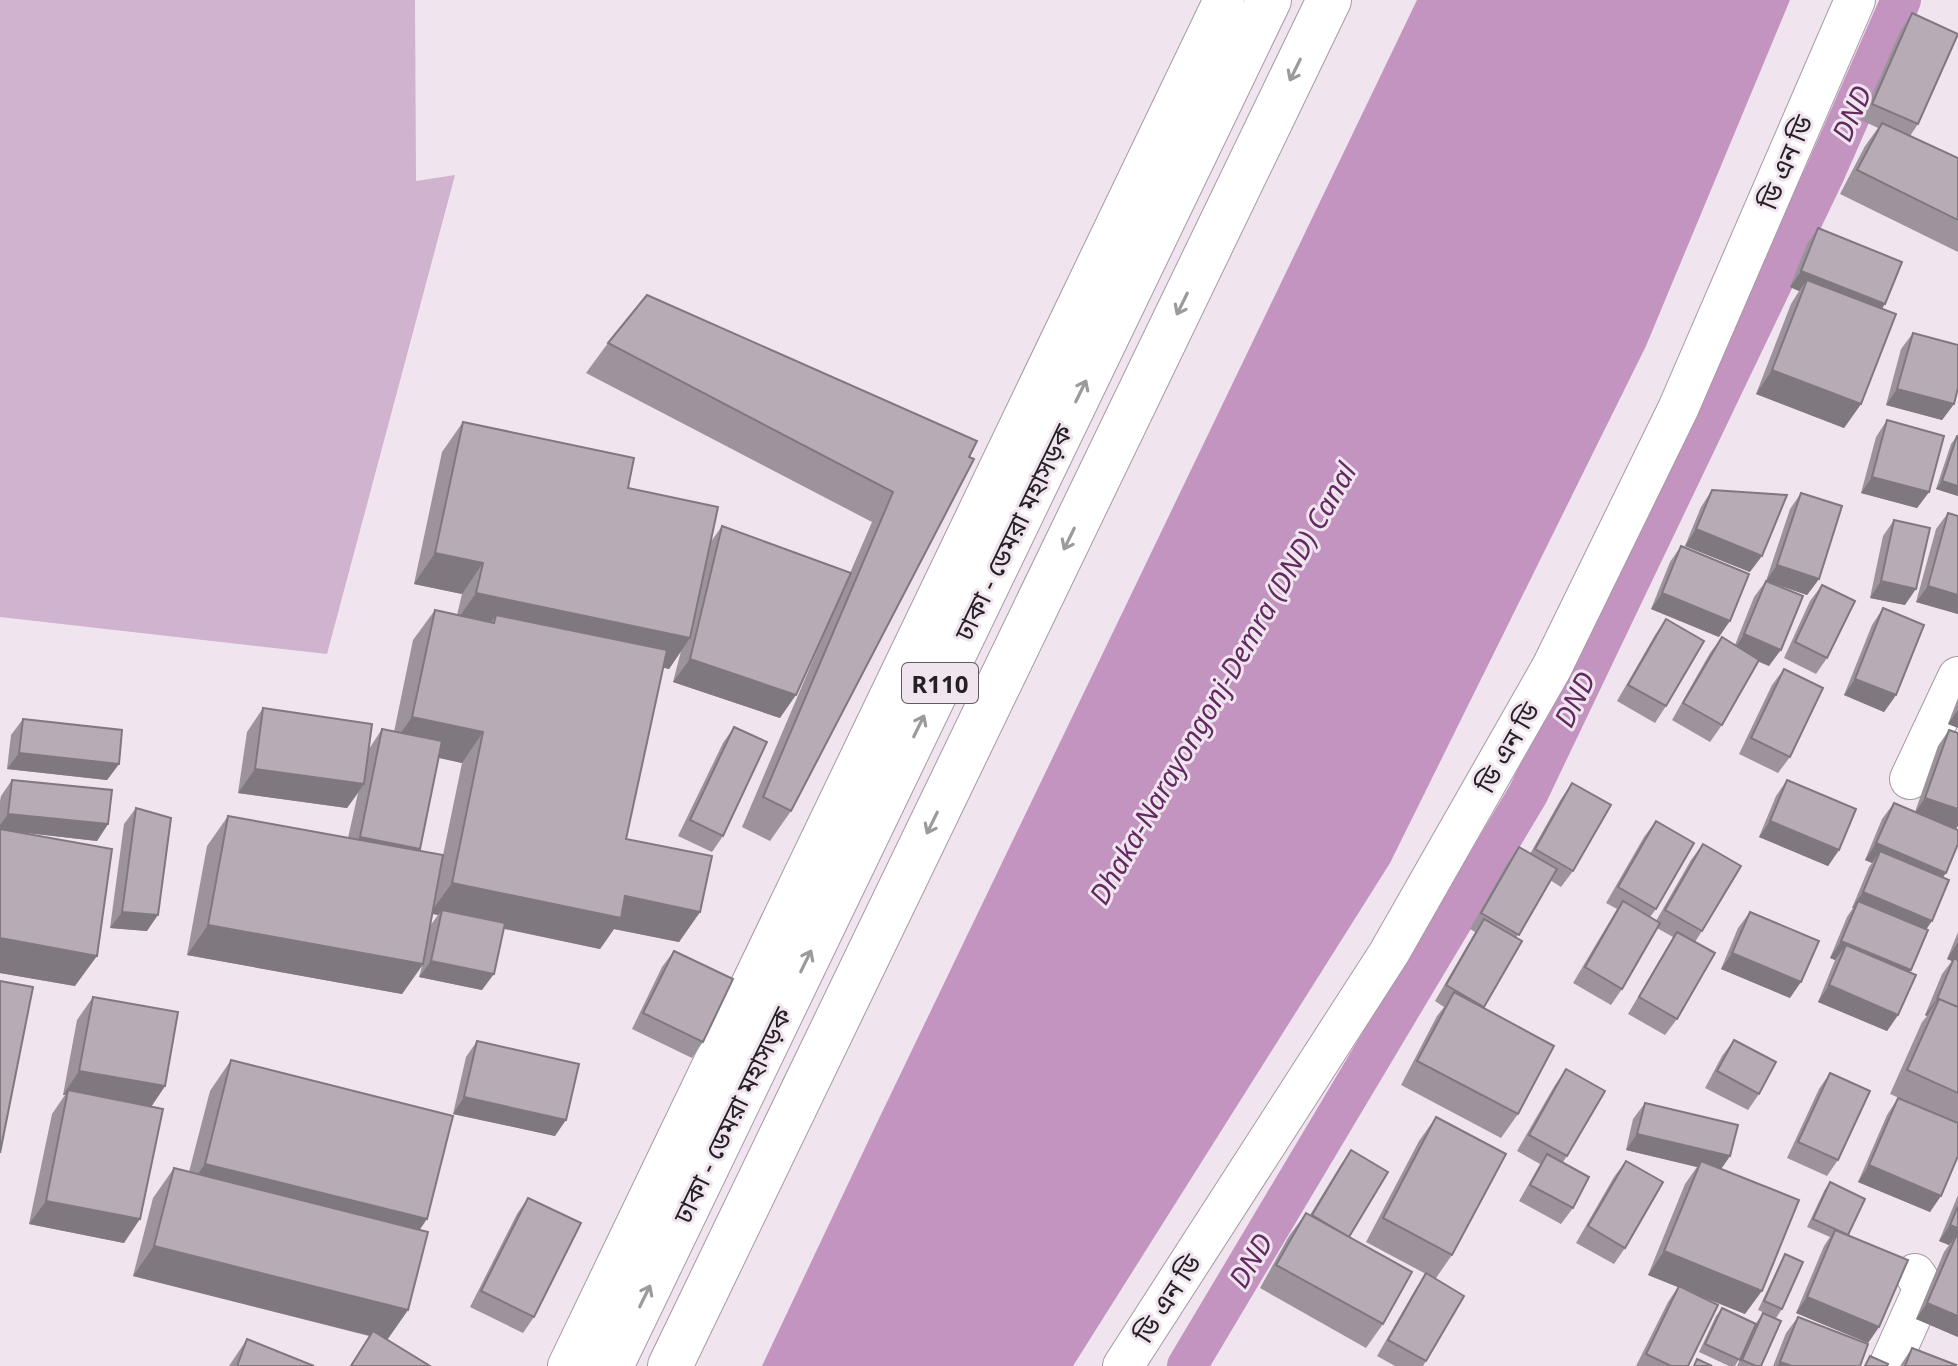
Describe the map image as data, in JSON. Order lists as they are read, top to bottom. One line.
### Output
{"streets":{"main road":["ঢাকা - ডেমরা মহাসড়ক","R110"],"street":["ডি এন ডি"]},"water":["DND","Dhaka-Narayongonj-Demra (DND) Canal"]}
